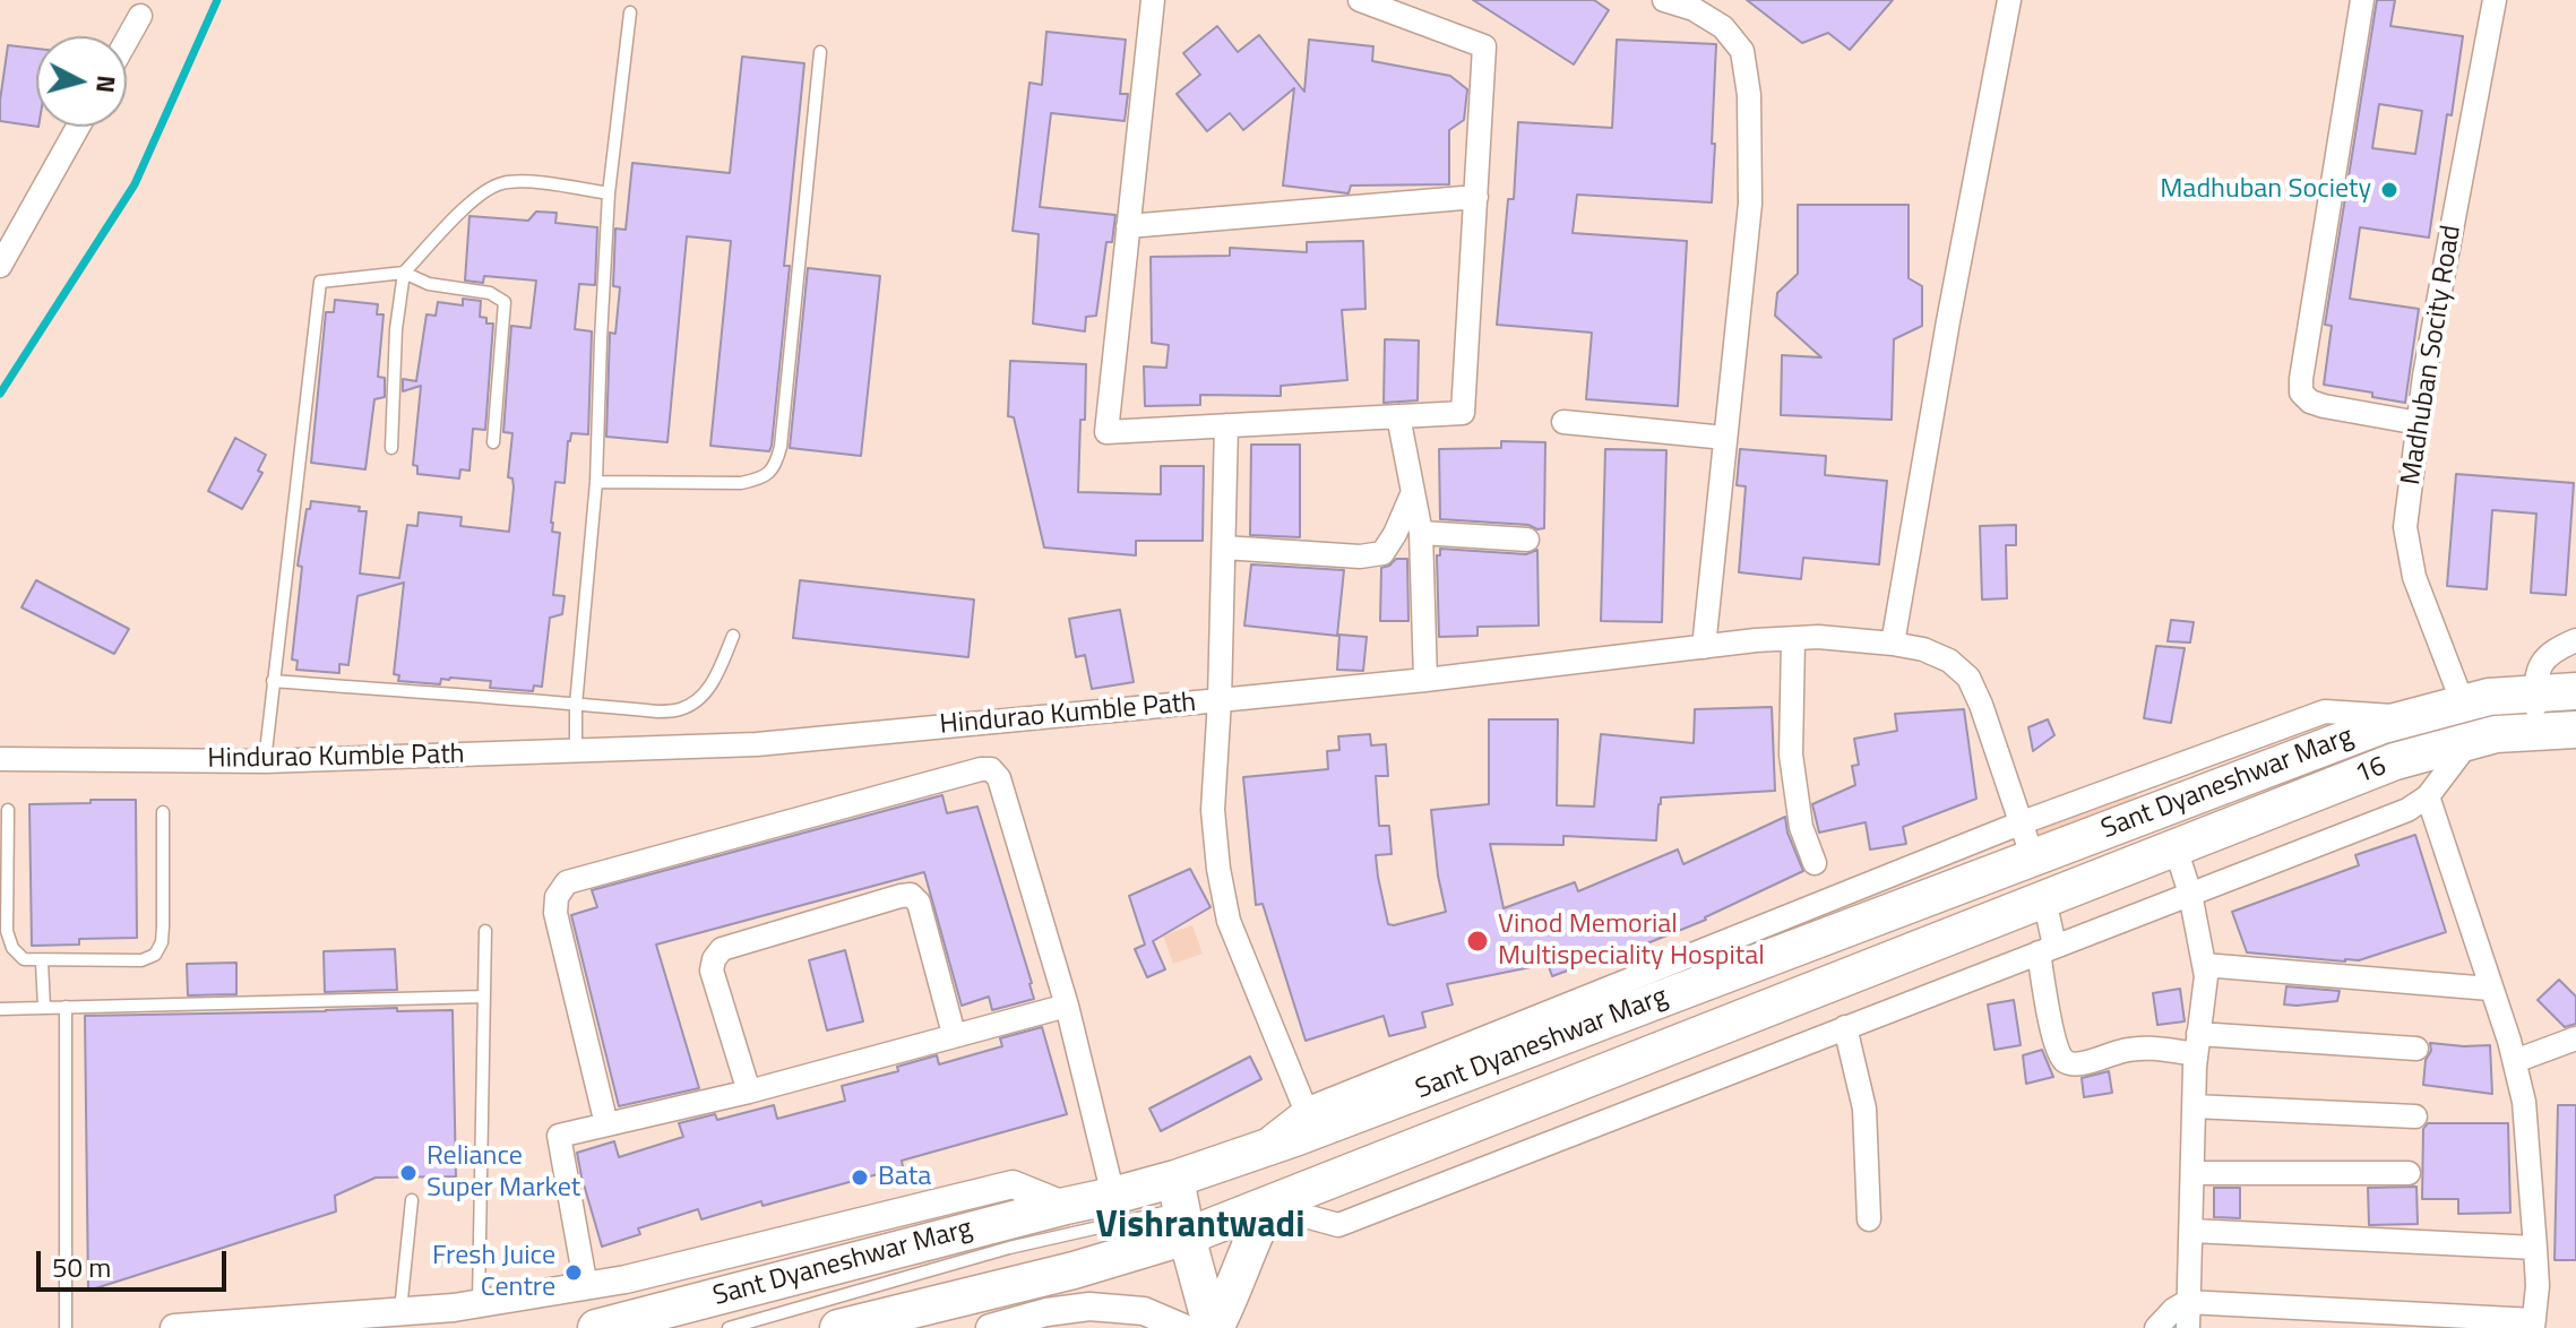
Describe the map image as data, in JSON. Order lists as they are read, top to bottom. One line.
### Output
{"streets":{"main road":["16","Sant Dyaneshwar Marg"],"street":["Madhuban Socity Road","Hindurao Kumble Path"]},"crossings":[["Madhuban Socity Road","Sant Dyaneshwar Marg"],["Hindurao Kumble Path","Sant Dyaneshwar Marg"],["16","Sant Dyaneshwar Marg"]],"districts":["Vishrantwadi"],"places":["Madhuban Society","Vinod Memorial Multispeciality Hospital","Reliance Super Market","Bata","Fresh Juice Centre"],"scale_bar":"50 m","north":"right"}
